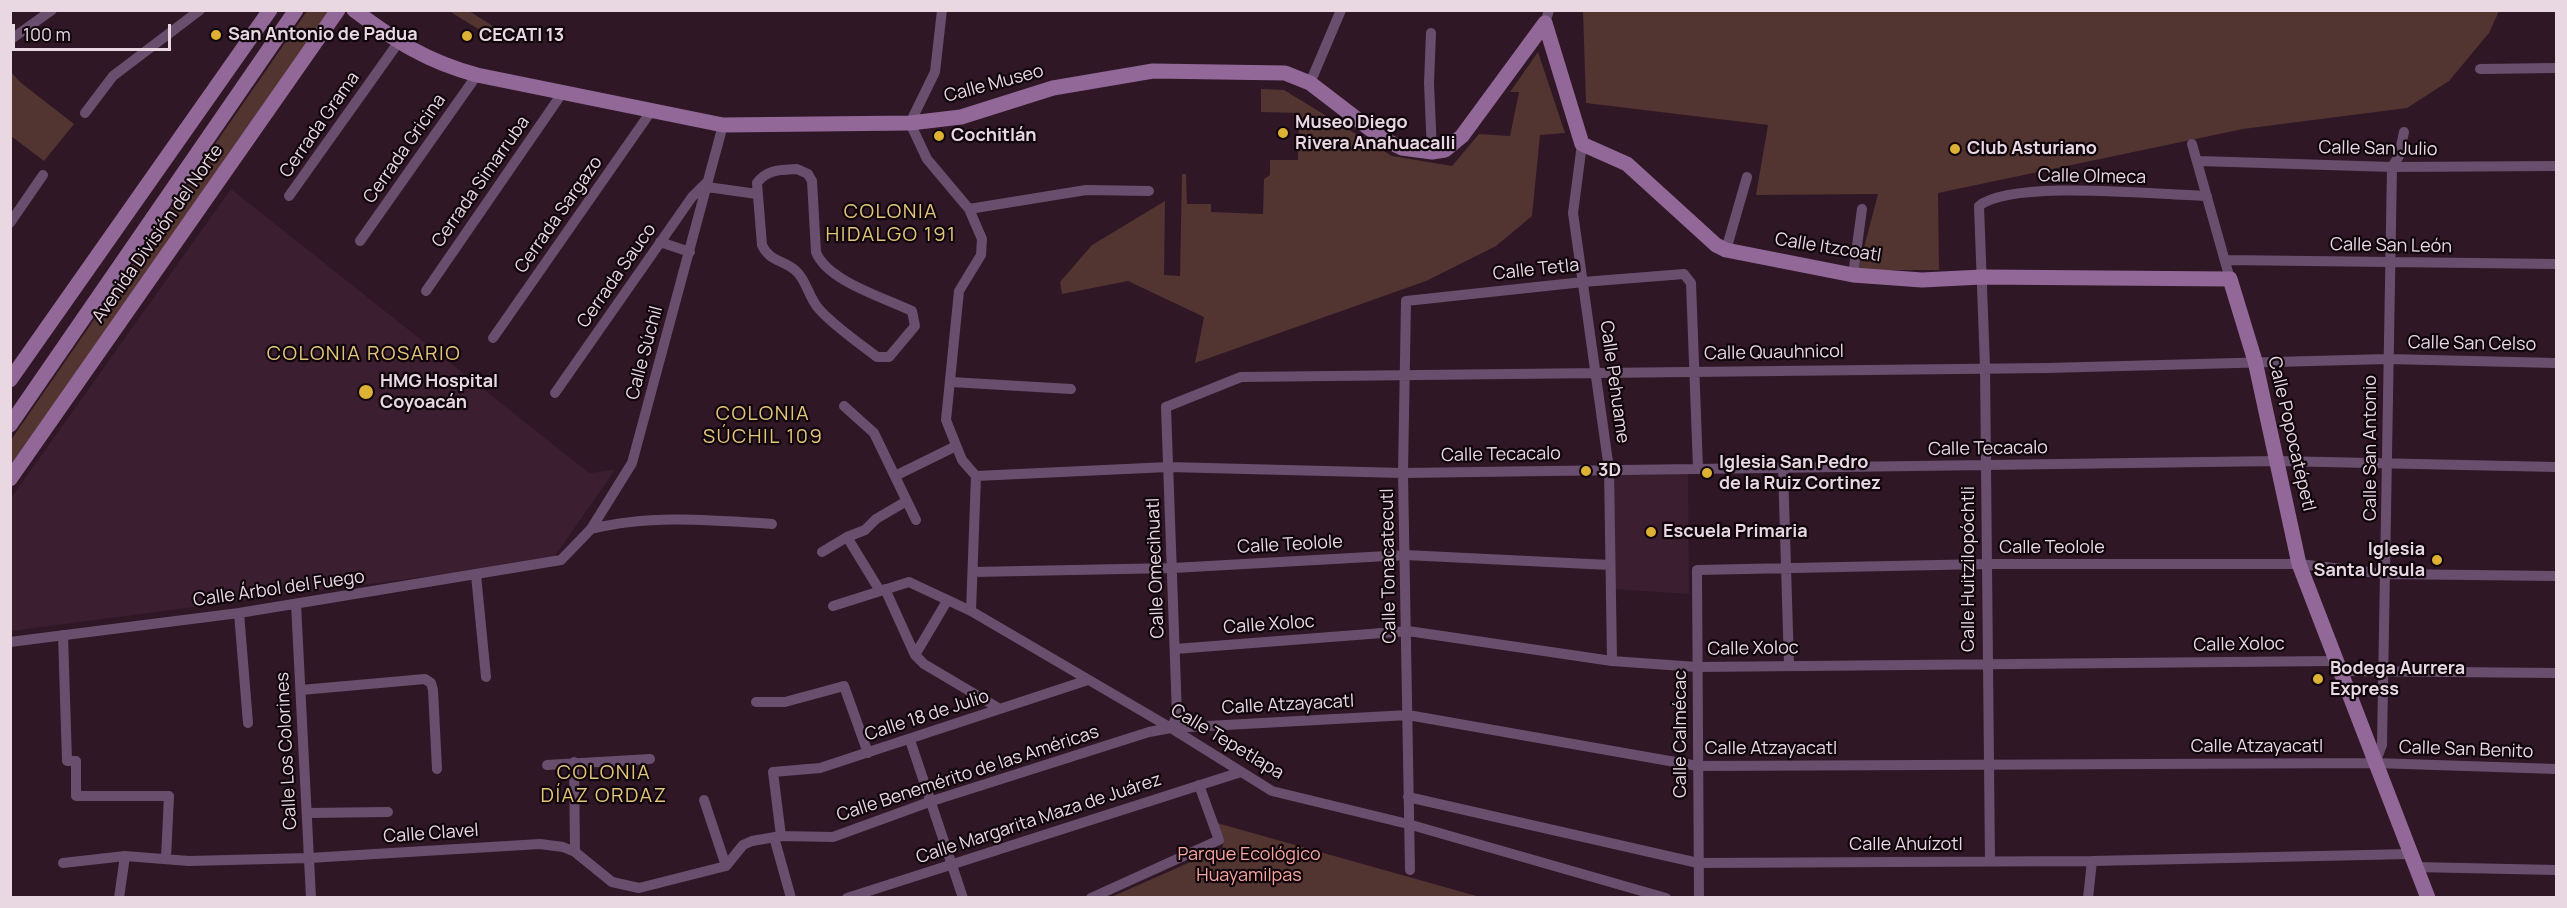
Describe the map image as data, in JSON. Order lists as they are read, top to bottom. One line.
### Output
{"streets":{"street":["Calle Museo","Cerrada Grama","Cerrada Gricina","Calle San Julio","Calle Olmeca","Cerrada Simarruba","Cerrada Sargazo","Avenida División del Norte","Calle San León","Calle Itzcoatl","Calle Tetla","Cerrada Sauco","Calle San Celso","Calle Súchil","Calle Quauhnicol","Calle Pehuame","Calle Popocatépetl","Calle San Antonio","Calle Tecacalo","Calle Teolole","Calle Tonacatecutl","Calle Omecihuatl","Calle Huitzilopóchtli","Calle Árbol del Fuego","Calle Xoloc","Calle Atzayacatl","Calle 18 de Julio","Calle Calmécac","Calle Tepetlapa","Calle San Benito","Calle Los Colorines","Calle Benemérito de las Américas","Calle Margarita Maza de Juárez","Calle Clavel","Calle Ahuízotl"]},"crossings":[["Calle Museo","Cerrada Grama"],["Calle Museo","Cerrada Gricina"],["Calle Museo","Cerrada Simarruba"],["Calle Museo","Cerrada Sargazo"],["Calle Museo","Calle Súchil"],["Calle San Julio","Calle Popocatépetl"],["Calle San Julio","Calle San Antonio"],["Calle Olmeca","Calle Popocatépetl"],["Calle Olmeca","Calle Huitzilopóchtli"],["Calle San León","Calle Popocatépetl"],["Calle San León","Calle San Antonio"],["Calle Itzcoatl","Calle Pehuame"],["Calle Itzcoatl","Calle Popocatépetl"],["Calle Itzcoatl","Calle Huitzilopóchtli"],["Calle Tetla","Calle Quauhnicol"],["Calle Tetla","Calle Pehuame"],["Calle Tetla","Calle Tonacatecutl"],["Cerrada Sauco","Calle Súchil"],["Calle San Celso","Calle Quauhnicol"],["Calle San Celso","Calle San Antonio"],["Calle Súchil","Calle Árbol del Fuego"],["Calle Quauhnicol","Calle Pehuame"],["Calle Quauhnicol","Calle Popocatépetl"],["Calle Quauhnicol","Calle San Antonio"],["Calle Quauhnicol","Calle Tonacatecutl"],["Calle Quauhnicol","Calle Omecihuatl"],["Calle Quauhnicol","Calle Huitzilopóchtli"],["Calle Pehuame","Calle Tecacalo"],["Calle Pehuame","Calle Teolole"],["Calle Pehuame","Calle Xoloc"],["Calle Popocatépetl","Calle San Antonio"],["Calle Popocatépetl","Calle Tecacalo"],["Calle Popocatépetl","Calle Teolole"],["Calle Popocatépetl","Calle Xoloc"],["Calle Popocatépetl","Calle Atzayacatl"],["Calle Popocatépetl","Calle San Benito"],["Calle Popocatépetl","Calle Ahuízotl"],["Calle San Antonio","Calle Tecacalo"],["Calle San Antonio","Calle Teolole"],["Calle San Antonio","Calle Xoloc"],["Calle San Antonio","Calle Atzayacatl"],["Calle San Antonio","Calle San Benito"],["Calle Tecacalo","Calle Tonacatecutl"],["Calle Tecacalo","Calle Omecihuatl"],["Calle Tecacalo","Calle Huitzilopóchtli"],["Calle Teolole","Calle Tonacatecutl"],["Calle Teolole","Calle Omecihuatl"],["Calle Teolole","Calle Huitzilopóchtli"],["Calle Teolole","Calle Calmécac"],["Calle Tonacatecutl","Calle Xoloc"],["Calle Tonacatecutl","Calle Atzayacatl"],["Calle Tonacatecutl","Calle Tepetlapa"],["Calle Tonacatecutl","Calle Ahuízotl"],["Calle Omecihuatl","Calle Xoloc"],["Calle Omecihuatl","Calle Atzayacatl"],["Calle Omecihuatl","Calle Tepetlapa"],["Calle Omecihuatl","Calle Benemérito de las Américas"],["Calle Huitzilopóchtli","Calle Xoloc"],["Calle Huitzilopóchtli","Calle Atzayacatl"],["Calle Huitzilopóchtli","Calle Ahuízotl"],["Calle Árbol del Fuego","Calle Los Colorines"],["Calle Xoloc","Calle Calmécac"],["Calle Atzayacatl","Calle Calmécac"],["Calle Atzayacatl","Calle Tepetlapa"],["Calle Atzayacatl","Calle San Benito"],["Calle Atzayacatl","Calle Benemérito de las Américas"],["Calle 18 de Julio","Calle Tepetlapa"],["Calle 18 de Julio","Calle Benemérito de las Américas"],["Calle Calmécac","Calle Ahuízotl"],["Calle Tepetlapa","Calle Benemérito de las Américas"],["Calle Tepetlapa","Calle Margarita Maza de Juárez"],["Calle Los Colorines","Calle Clavel"]],"districts":["COLONIA HIDALGO 191","COLONIA ROSARIO","COLONIA SÚCHIL 109","COLONIA DÍAZ ORDAZ"],"parks":["Parque Ecológico Huayamilpas"],"places":["San Antonio de Padua","CECATI 13","Museo Diego Rivera Anahuacalli","Cochitlán","Club Asturiano","HMG Hospital Coyoacán","3D","Iglesia San Pedro de la Ruiz Cortinez","Escuela Primaria","Iglesia Santa Ursula","Bodega Aurrera Express"],"scale_bar":"100 m"}
